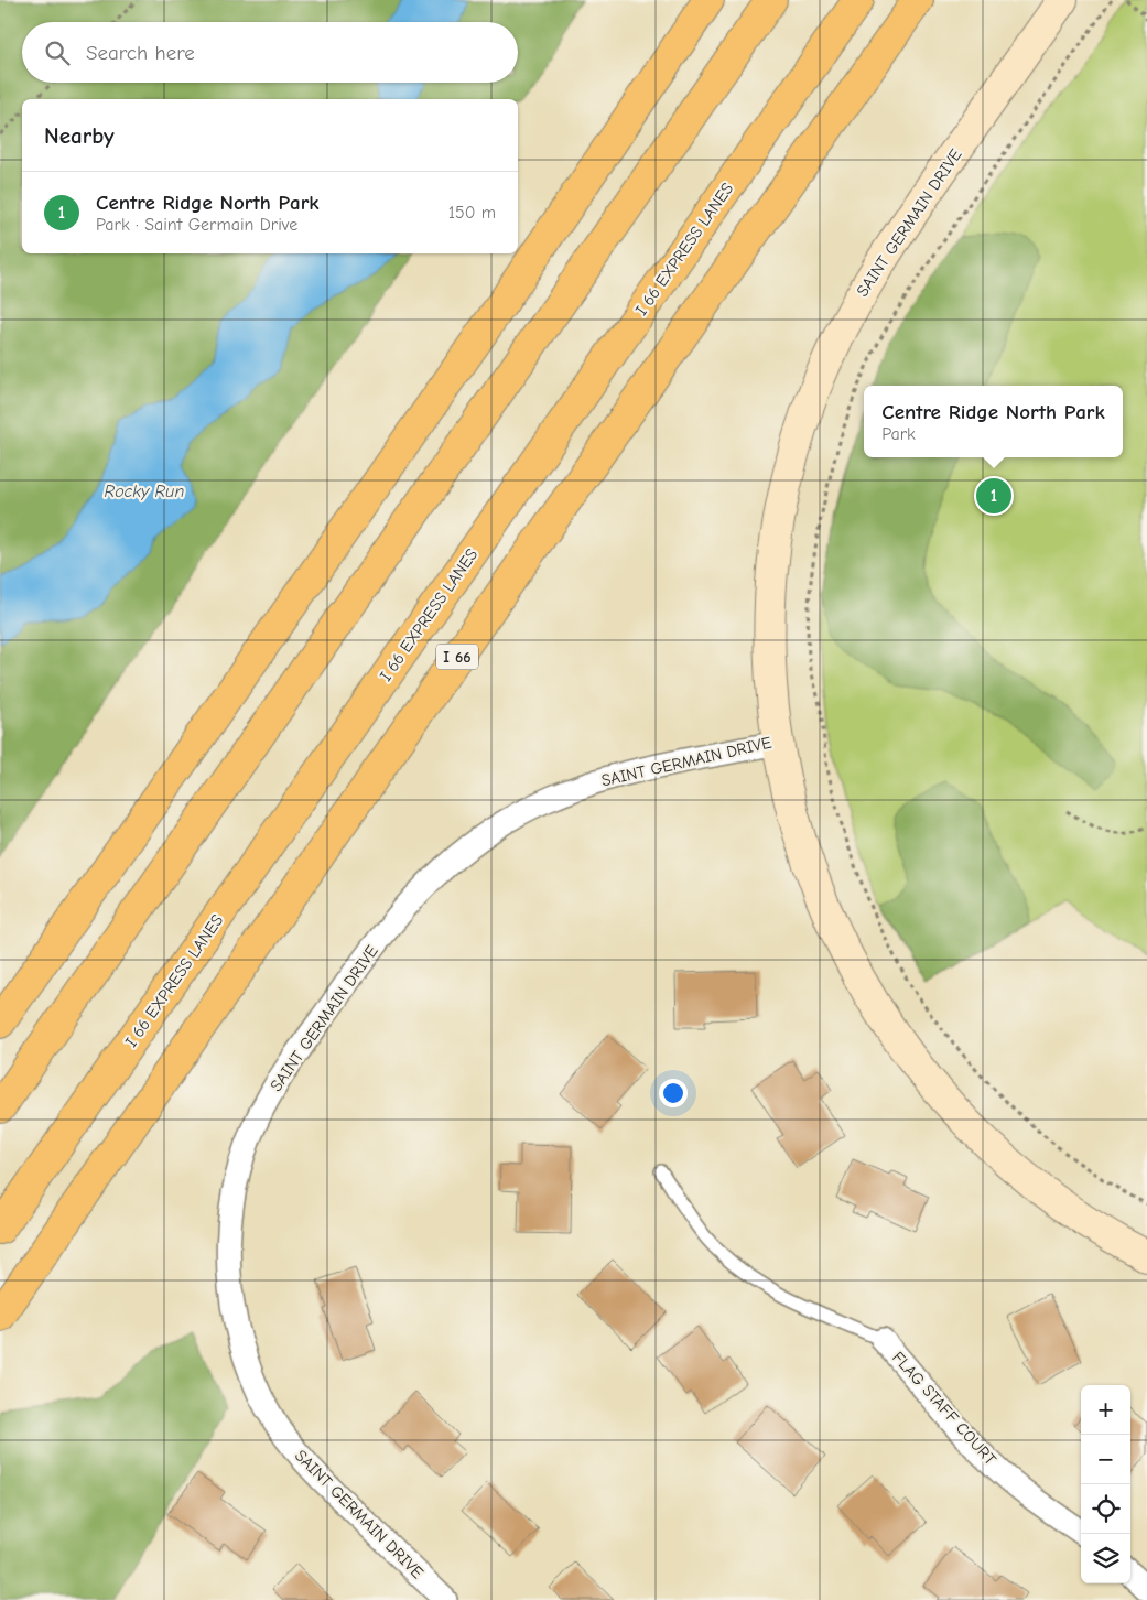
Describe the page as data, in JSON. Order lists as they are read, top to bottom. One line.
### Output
{"streets":{"highway":["I 66 EXPRESS LANES","I 66"],"street":["SAINT GERMAIN DRIVE","FLAG STAFF COURT"]},"water":["Rocky Run"],"page":{"search":"Search here","heading":"Nearby","list":[{"mark":"1","name":"Centre Ridge North Park","note":"Park · Saint Germain Drive","value":"150 m"}],"popup":["Centre Ridge North Park","Park"],"pins":"1","map_buttons":["+","−"]}}
